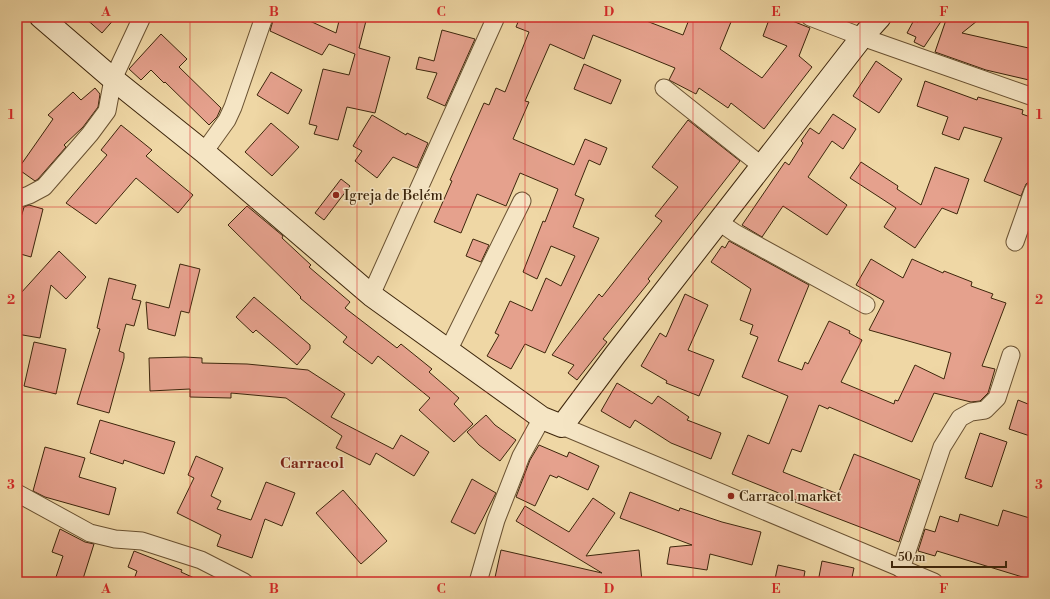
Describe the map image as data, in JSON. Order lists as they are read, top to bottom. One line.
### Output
{"districts":["Carracol"],"places":["Igreja de Belém","Carracol market"],"scale_bar":"50 m","grid":{"columns":["A","B","C","D","E","F"],"rows":["1","2","3"]}}
